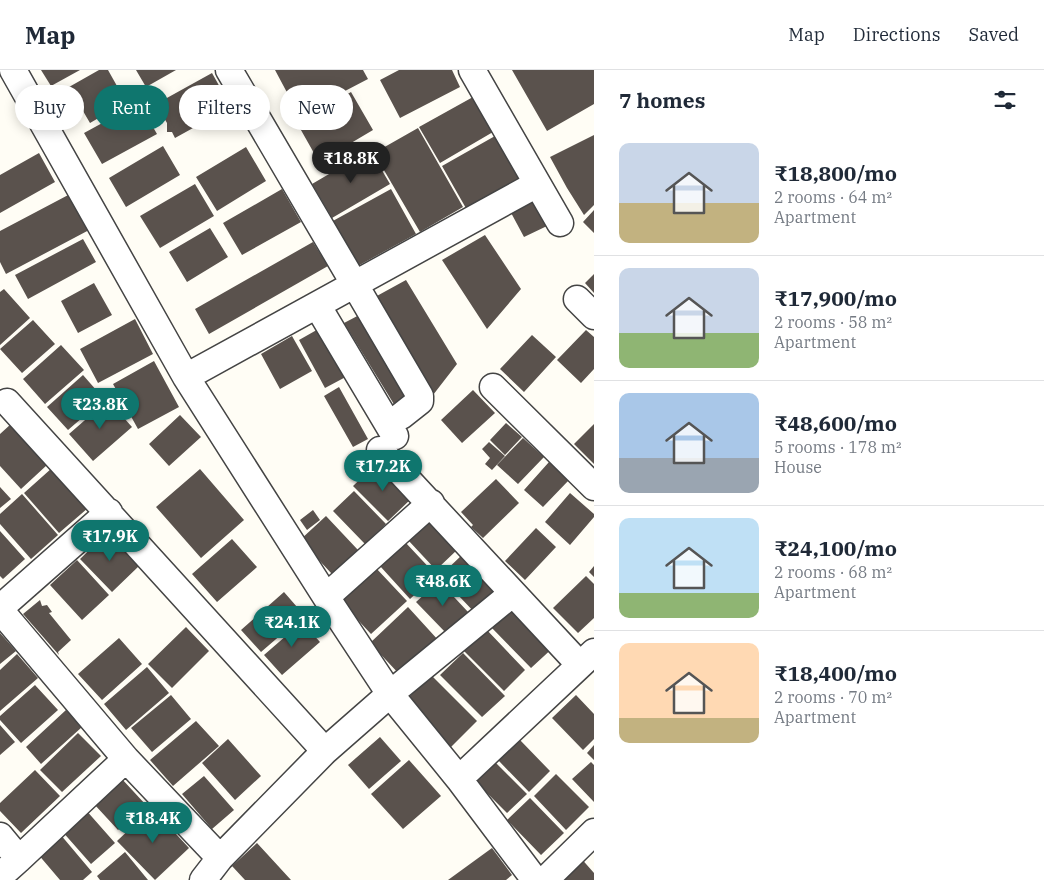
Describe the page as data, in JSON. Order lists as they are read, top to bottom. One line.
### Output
{"page":{"header":"Map","nav":["Map","Directions","Saved"],"heading":"7 homes","chip":["Buy","Rent","Filters","New"],"list":[{"name":"₹18,800/mo","note":"2 rooms · 64 m² · Apartment"},{"name":"₹17,900/mo","note":"2 rooms · 58 m² · Apartment"},{"name":"₹48,600/mo","note":"5 rooms · 178 m² · House"},{"name":"₹24,100/mo","note":"2 rooms · 68 m² · Apartment"},{"name":"₹18,400/mo","note":"2 rooms · 70 m² · Apartment"}],"price":["₹18.8K","₹23.8K","₹17.2K","₹17.9K","₹48.6K","₹24.1K","₹18.4K"]}}
